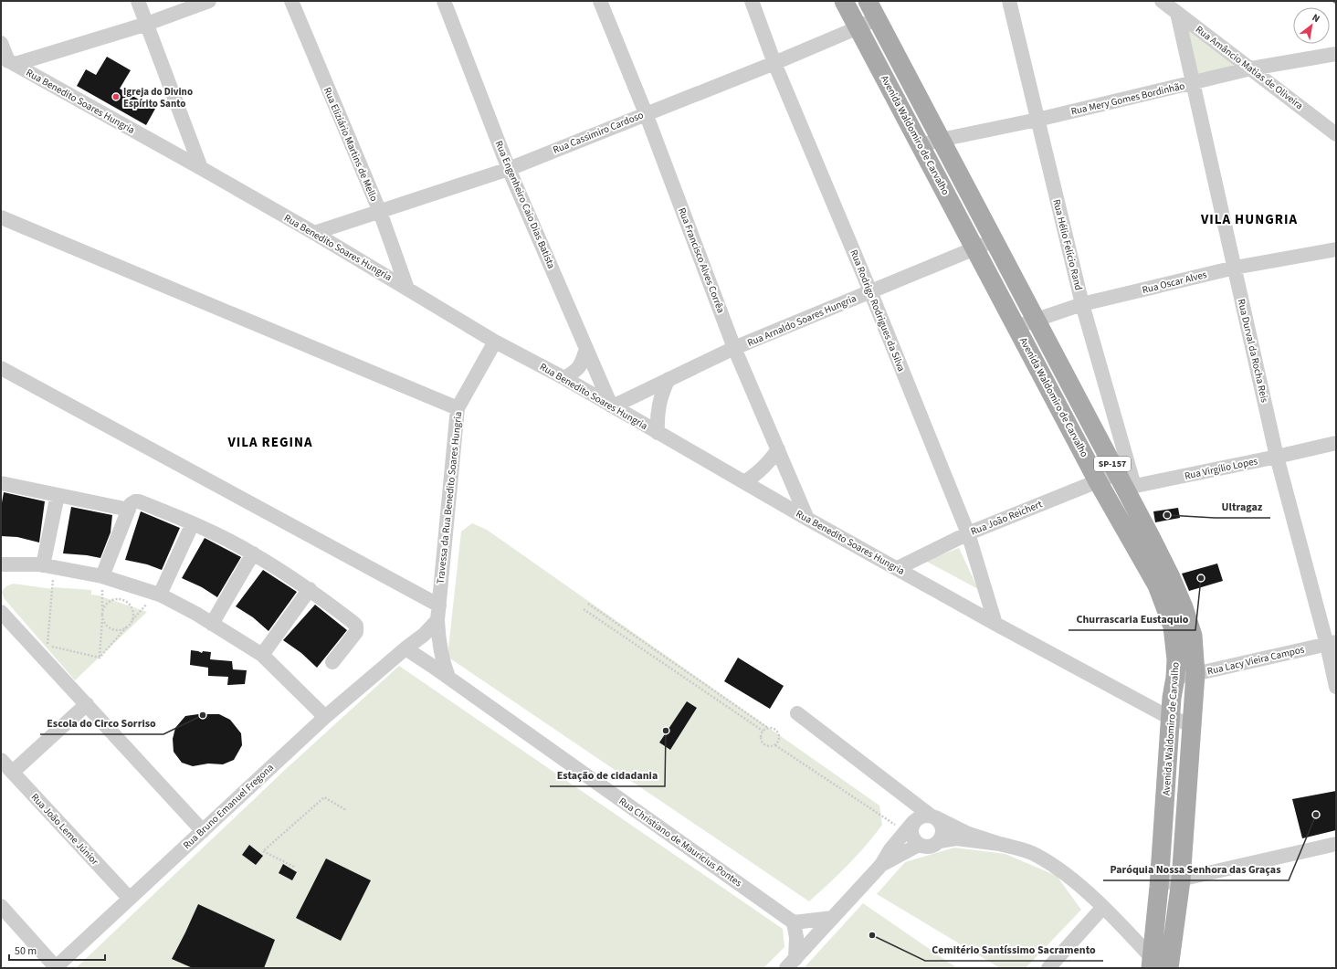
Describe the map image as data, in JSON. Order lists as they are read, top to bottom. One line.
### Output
{"streets":{"main road":["Avenida Waldomiro de Carvalho","SP-157"],"street":["Rua Amâncio Matias de Oliveira","Rua Mery Gomes Bordinhão","Rua Benedito Soares Hungria","Rua Cassimiro Cardoso","Rua Eliziário Martins de Mello","Rua Engenheiro Caio Dias Batista","Rua Hélio Felício Rand","Rua Francisco Alves Corrêa","Rua Oscar Alves","Rua Rodrigo Rodrigues da Silva","Rua Arnaldo Soares Hungria","Rua Durval da Rocha Reis","Rua Virgílio Lopes","Travessa da Rua Benedito Soares Hungria","Rua João Reichert","Rua Lacy Vieira Campos","Rua Bruno Emanuel Fregona","Rua João Leme Júnior","Rua Christiano de Mauricius Pontes"]},"crossings":[["Rua Amâncio Matias de Oliveira","Rua Mery Gomes Bordinhão"],["Rua Amâncio Matias de Oliveira","Rua Durval da Rocha Reis"],["Rua Mery Gomes Bordinhão","Avenida Waldomiro de Carvalho"],["Rua Mery Gomes Bordinhão","Rua Hélio Felício Rand"],["Rua Mery Gomes Bordinhão","Rua Durval da Rocha Reis"],["Rua Benedito Soares Hungria","Rua Cassimiro Cardoso"],["Rua Benedito Soares Hungria","Avenida Waldomiro de Carvalho"],["Rua Benedito Soares Hungria","Rua Eliziário Martins de Mello"],["Rua Benedito Soares Hungria","Rua Engenheiro Caio Dias Batista"],["Rua Benedito Soares Hungria","Rua Francisco Alves Corrêa"],["Rua Benedito Soares Hungria","Rua Rodrigo Rodrigues da Silva"],["Rua Benedito Soares Hungria","Rua Arnaldo Soares Hungria"],["Rua Benedito Soares Hungria","Travessa da Rua Benedito Soares Hungria"],["Rua Benedito Soares Hungria","Rua João Reichert"],["Rua Cassimiro Cardoso","Avenida Waldomiro de Carvalho"],["Rua Cassimiro Cardoso","Rua Eliziário Martins de Mello"],["Rua Cassimiro Cardoso","Rua Engenheiro Caio Dias Batista"],["Rua Cassimiro Cardoso","Rua Francisco Alves Corrêa"],["Rua Cassimiro Cardoso","Rua Rodrigo Rodrigues da Silva"],["Avenida Waldomiro de Carvalho","Rua Hélio Felício Rand"],["Avenida Waldomiro de Carvalho","Rua Oscar Alves"],["Avenida Waldomiro de Carvalho","Rua Arnaldo Soares Hungria"],["Avenida Waldomiro de Carvalho","Rua Virgílio Lopes"],["Avenida Waldomiro de Carvalho","Rua João Reichert"],["Avenida Waldomiro de Carvalho","Rua Lacy Vieira Campos"],["Rua Engenheiro Caio Dias Batista","Rua Arnaldo Soares Hungria"],["Rua Hélio Felício Rand","Rua Oscar Alves"],["Rua Hélio Felício Rand","Rua Virgílio Lopes"],["Rua Francisco Alves Corrêa","Rua Arnaldo Soares Hungria"],["Rua Oscar Alves","Rua Durval da Rocha Reis"],["Rua Rodrigo Rodrigues da Silva","Rua Arnaldo Soares Hungria"],["Rua Rodrigo Rodrigues da Silva","Rua João Reichert"],["Rua Durval da Rocha Reis","Rua Virgílio Lopes"],["Rua Durval da Rocha Reis","Rua Lacy Vieira Campos"],["Rua Virgílio Lopes","Rua João Reichert"],["Travessa da Rua Benedito Soares Hungria","Rua Bruno Emanuel Fregona"],["Travessa da Rua Benedito Soares Hungria","Rua Christiano de Mauricius Pontes"],["Rua Bruno Emanuel Fregona","Rua João Leme Júnior"],["Rua Bruno Emanuel Fregona","Rua Christiano de Mauricius Pontes"]],"districts":["VILA HUNGRIA","VILA REGINA"],"places":["Igreja do Divino Espírito Santo","Ultragaz","Churrascaria Eustaquio","Escola do Circo Sorriso","Estação de cidadania","Paróquia Nossa Senhora das Graças","Cemitério Santíssimo Sacramento"],"scale_bar":"50 m","north":"top right"}
